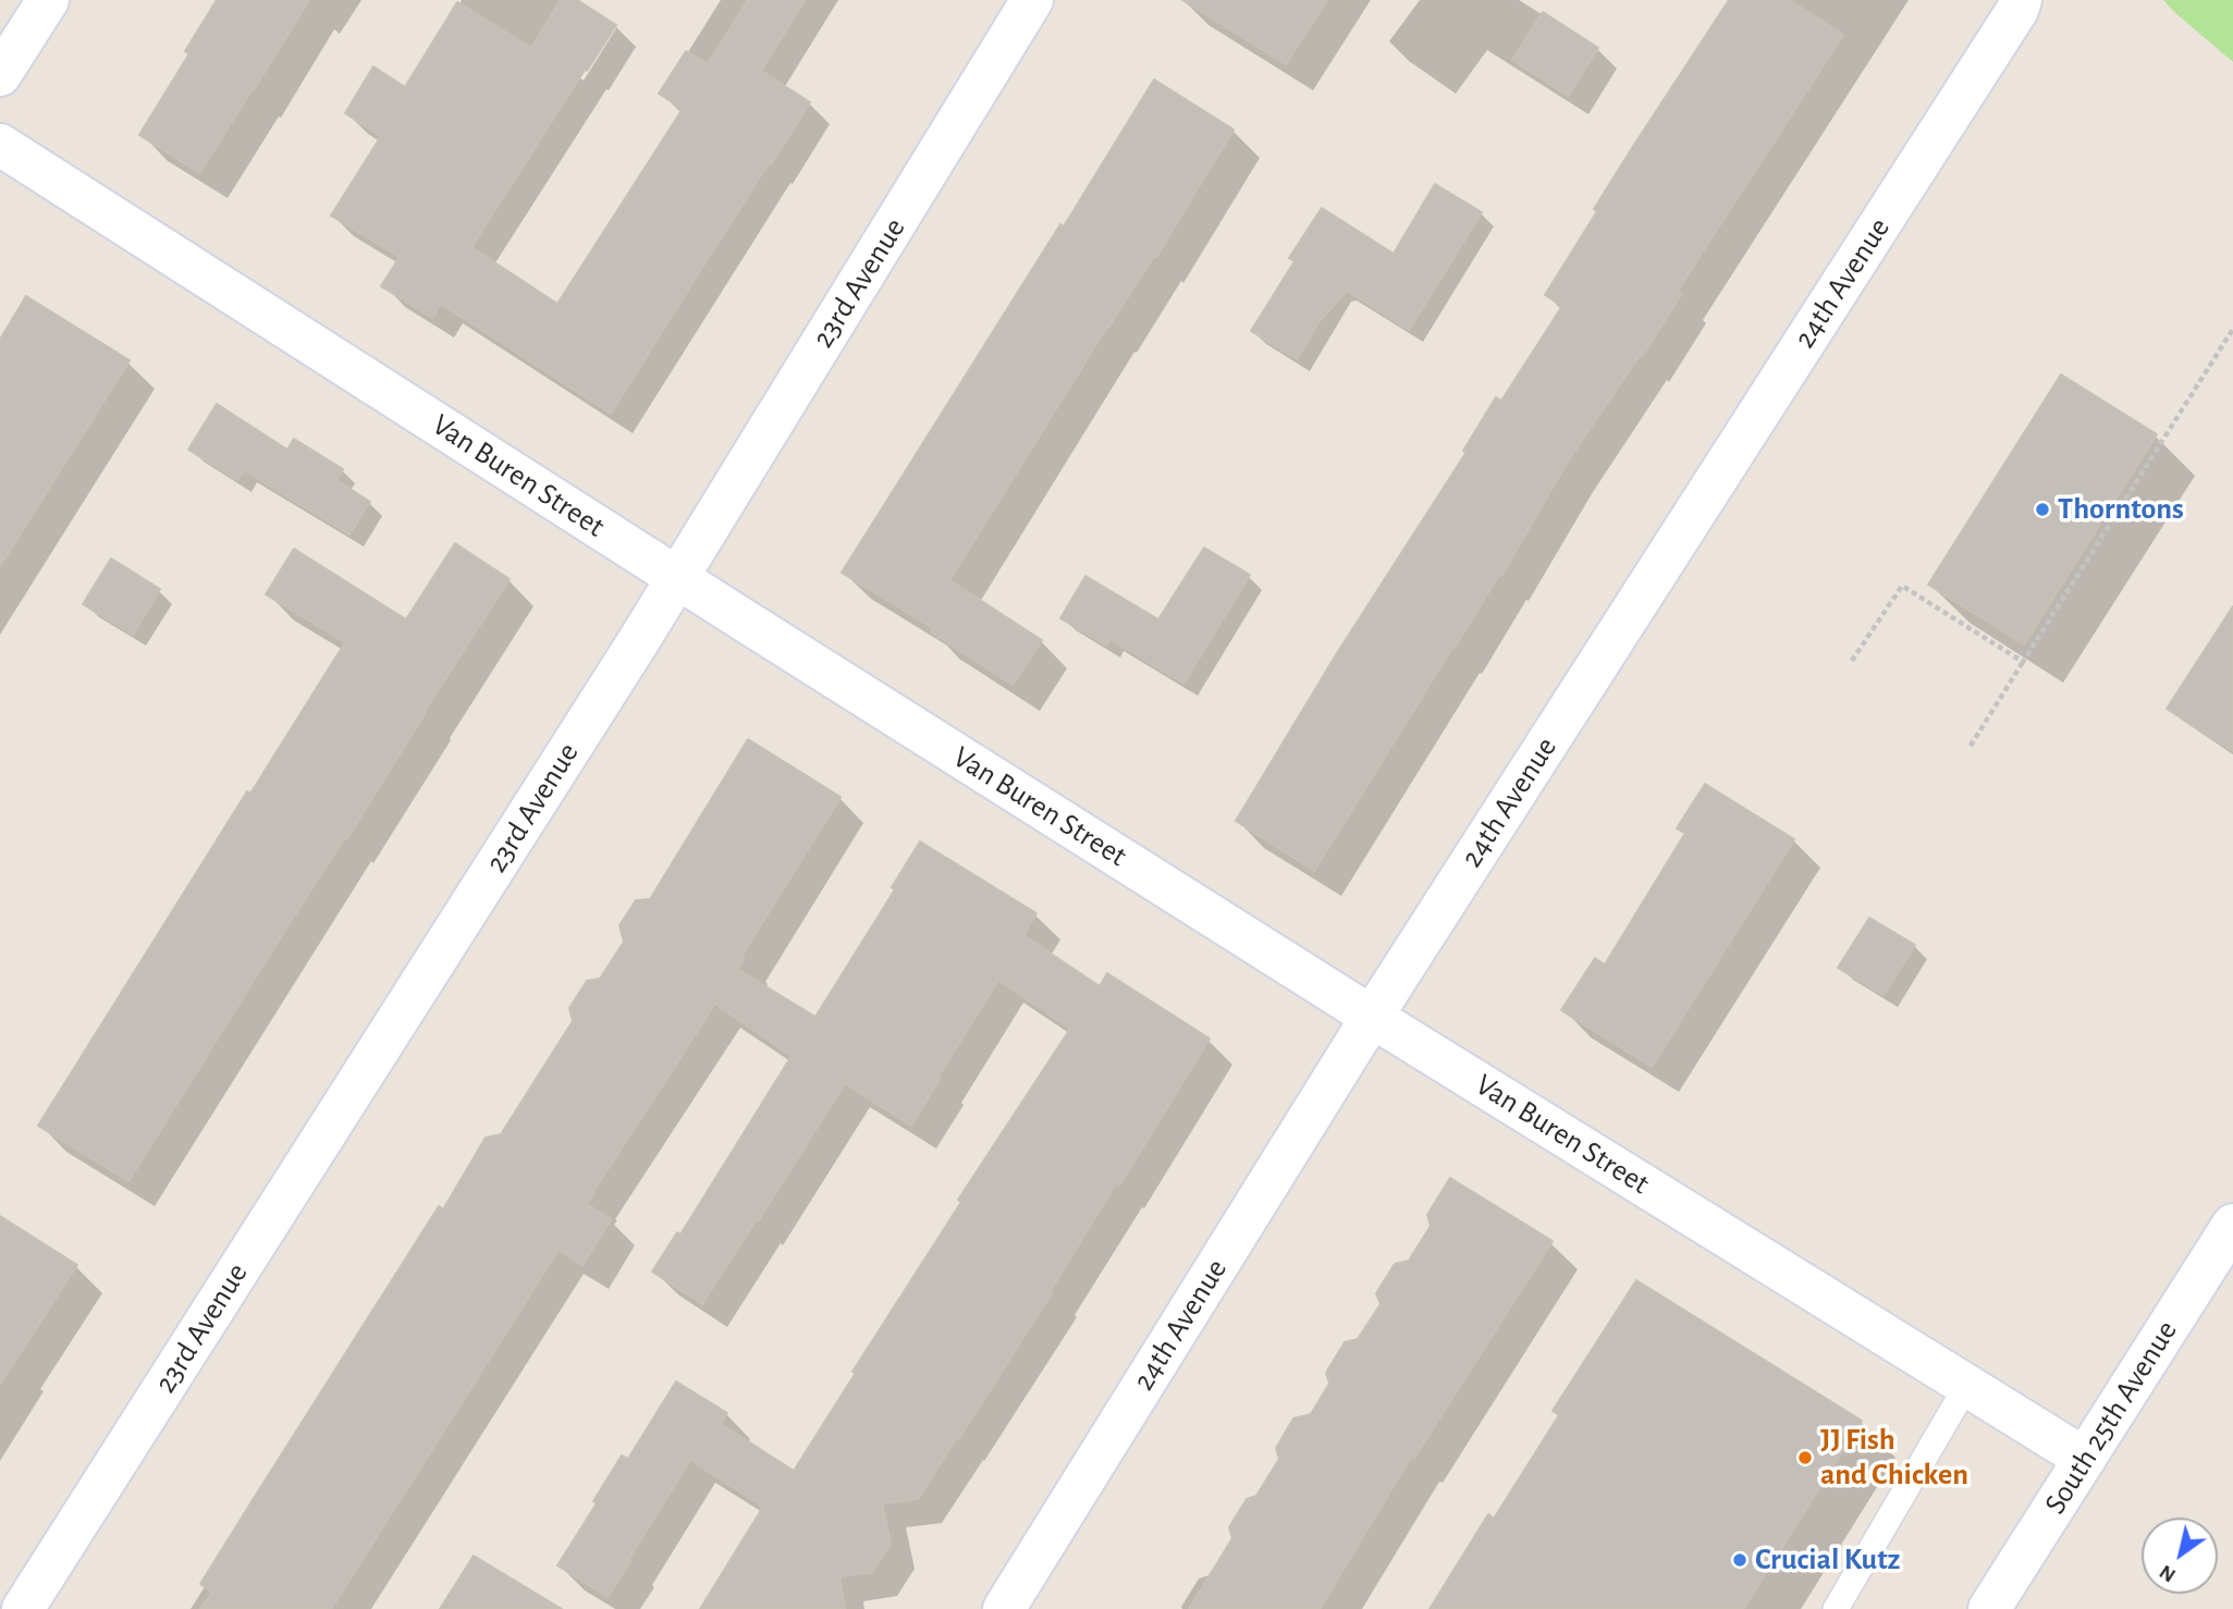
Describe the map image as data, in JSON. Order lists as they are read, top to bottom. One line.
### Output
{"streets":{"street":["23rd Avenue","24th Avenue","Van Buren Street","South 25th Avenue"]},"crossings":[["23rd Avenue","Van Buren Street"],["24th Avenue","Van Buren Street"],["Van Buren Street","South 25th Avenue"]],"places":["Thorntons","JJ Fish and Chicken","Crucial Kutz"],"north":"bottom left"}
